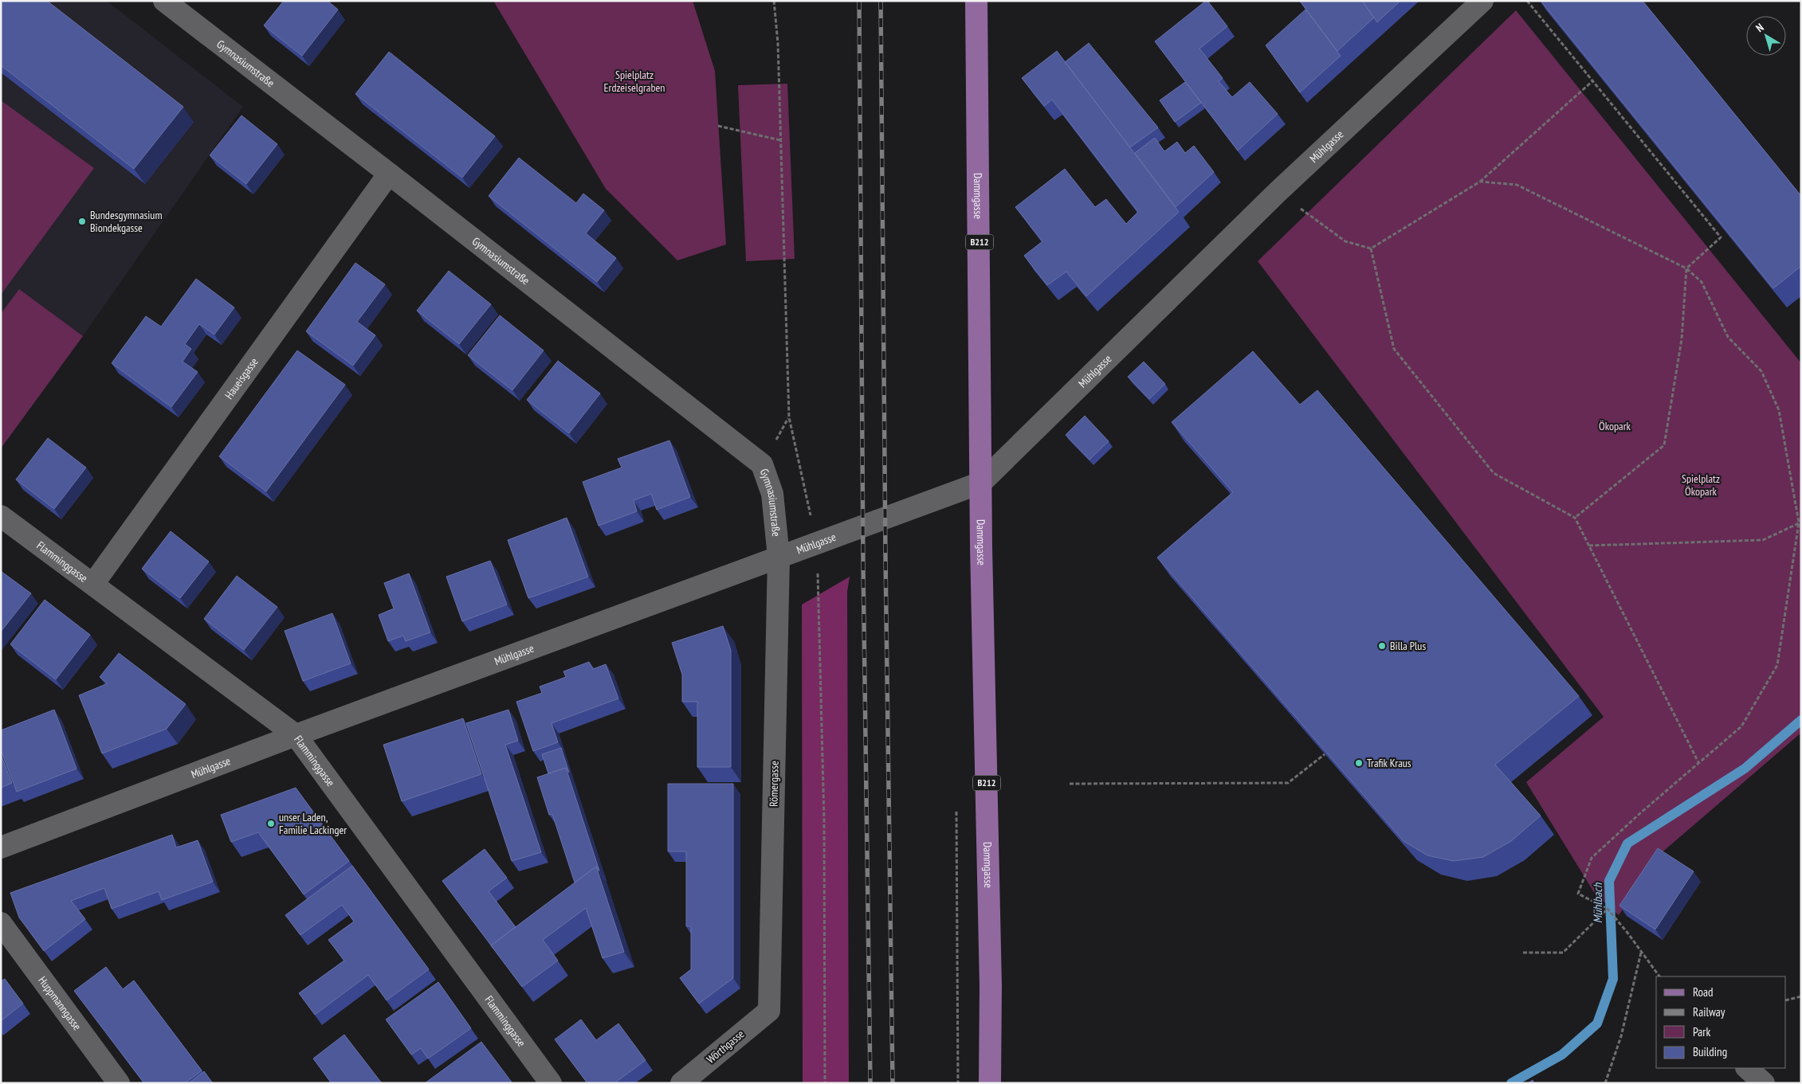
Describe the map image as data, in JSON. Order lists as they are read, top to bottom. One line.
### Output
{"streets":{"main road":["Dammgasse","B212"],"street":["Gymnasiumstraße","Mühlgasse","Haueisgasse","Flamminggasse","Römergasse","Huppmanngasse","Wörthgasse"]},"crossings":[["Gymnasiumstraße","Mühlgasse"],["Gymnasiumstraße","Haueisgasse"],["Gymnasiumstraße","Römergasse"],["Mühlgasse","Dammgasse"],["Mühlgasse","Flamminggasse"],["Mühlgasse","Römergasse"],["Haueisgasse","Flamminggasse"],["Römergasse","Wörthgasse"]],"water":["Mühlbach"],"parks":["Spielplatz Erdzeiselgraben","Ökopark","Spielplatz Ökopark"],"places":["Bundesgymnasium Biondekgasse","Billa Plus","Trafik Kraus","unser Laden, Familie Lackinger"],"legend":["Road","Railway","Park","Building"],"north":"top left"}
